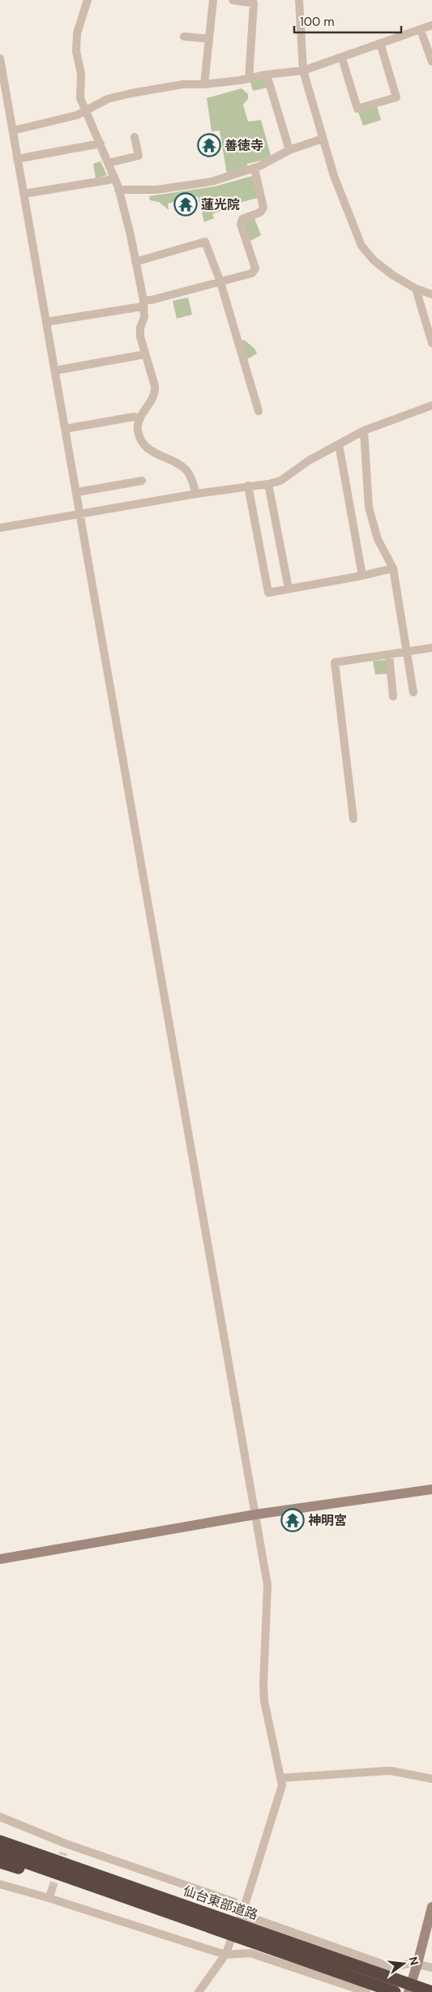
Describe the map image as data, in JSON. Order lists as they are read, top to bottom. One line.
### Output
{"streets":{"highway":["仙台東部道路"]},"places":{"temple":["善徳寺","蓮光院","神明宮"]},"scale_bar":"100 m","north":"right"}
